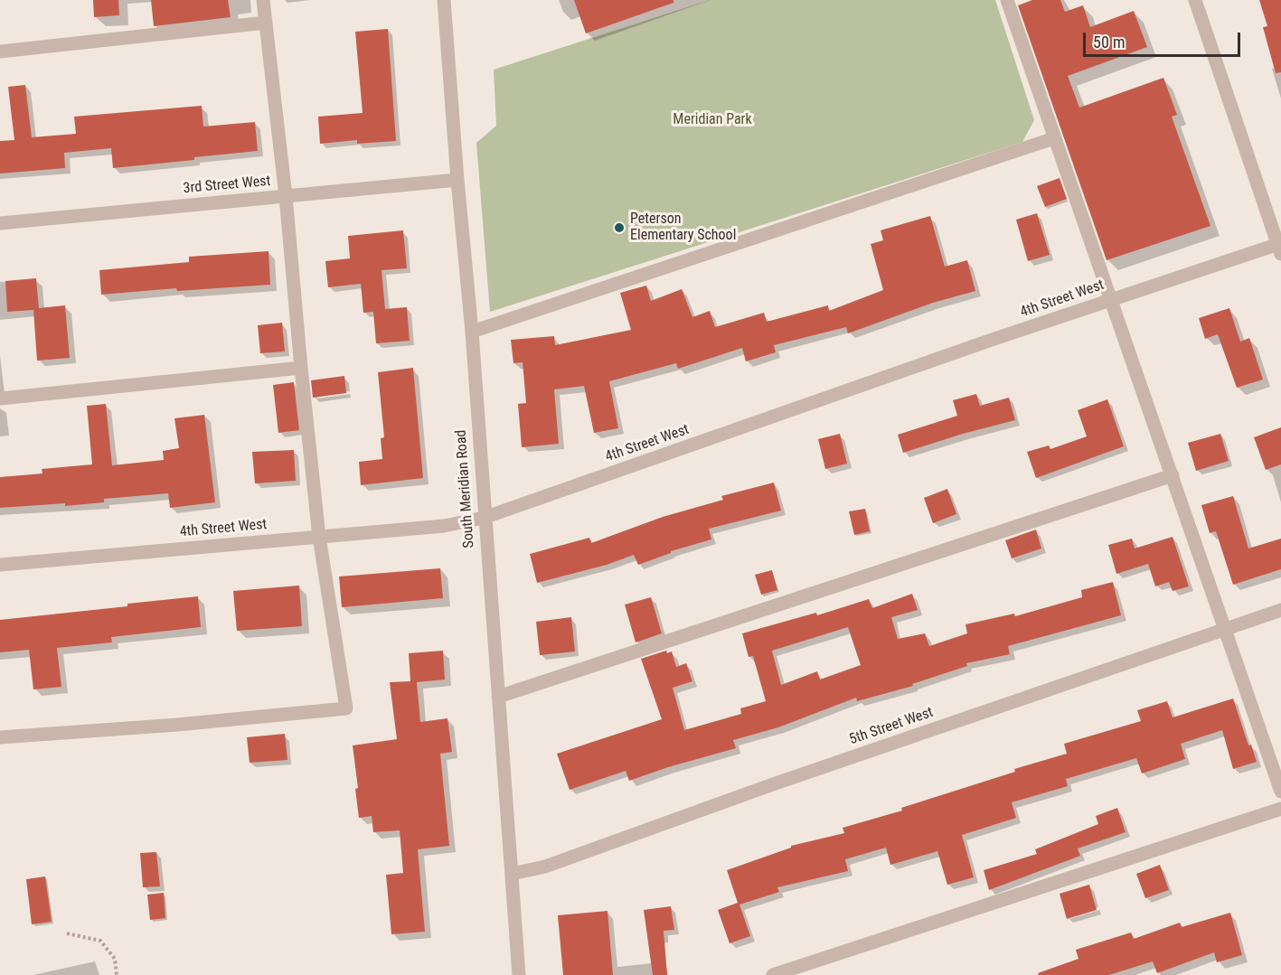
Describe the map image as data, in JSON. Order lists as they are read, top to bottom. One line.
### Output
{"streets":{"street":["3rd Street West","4th Street West","South Meridian Road","5th Street West"]},"crossings":[["3rd Street West","South Meridian Road"],["4th Street West","South Meridian Road"],["South Meridian Road","5th Street West"]],"parks":["Meridian Park"],"places":["Peterson Elementary School"],"scale_bar":"50 m"}
